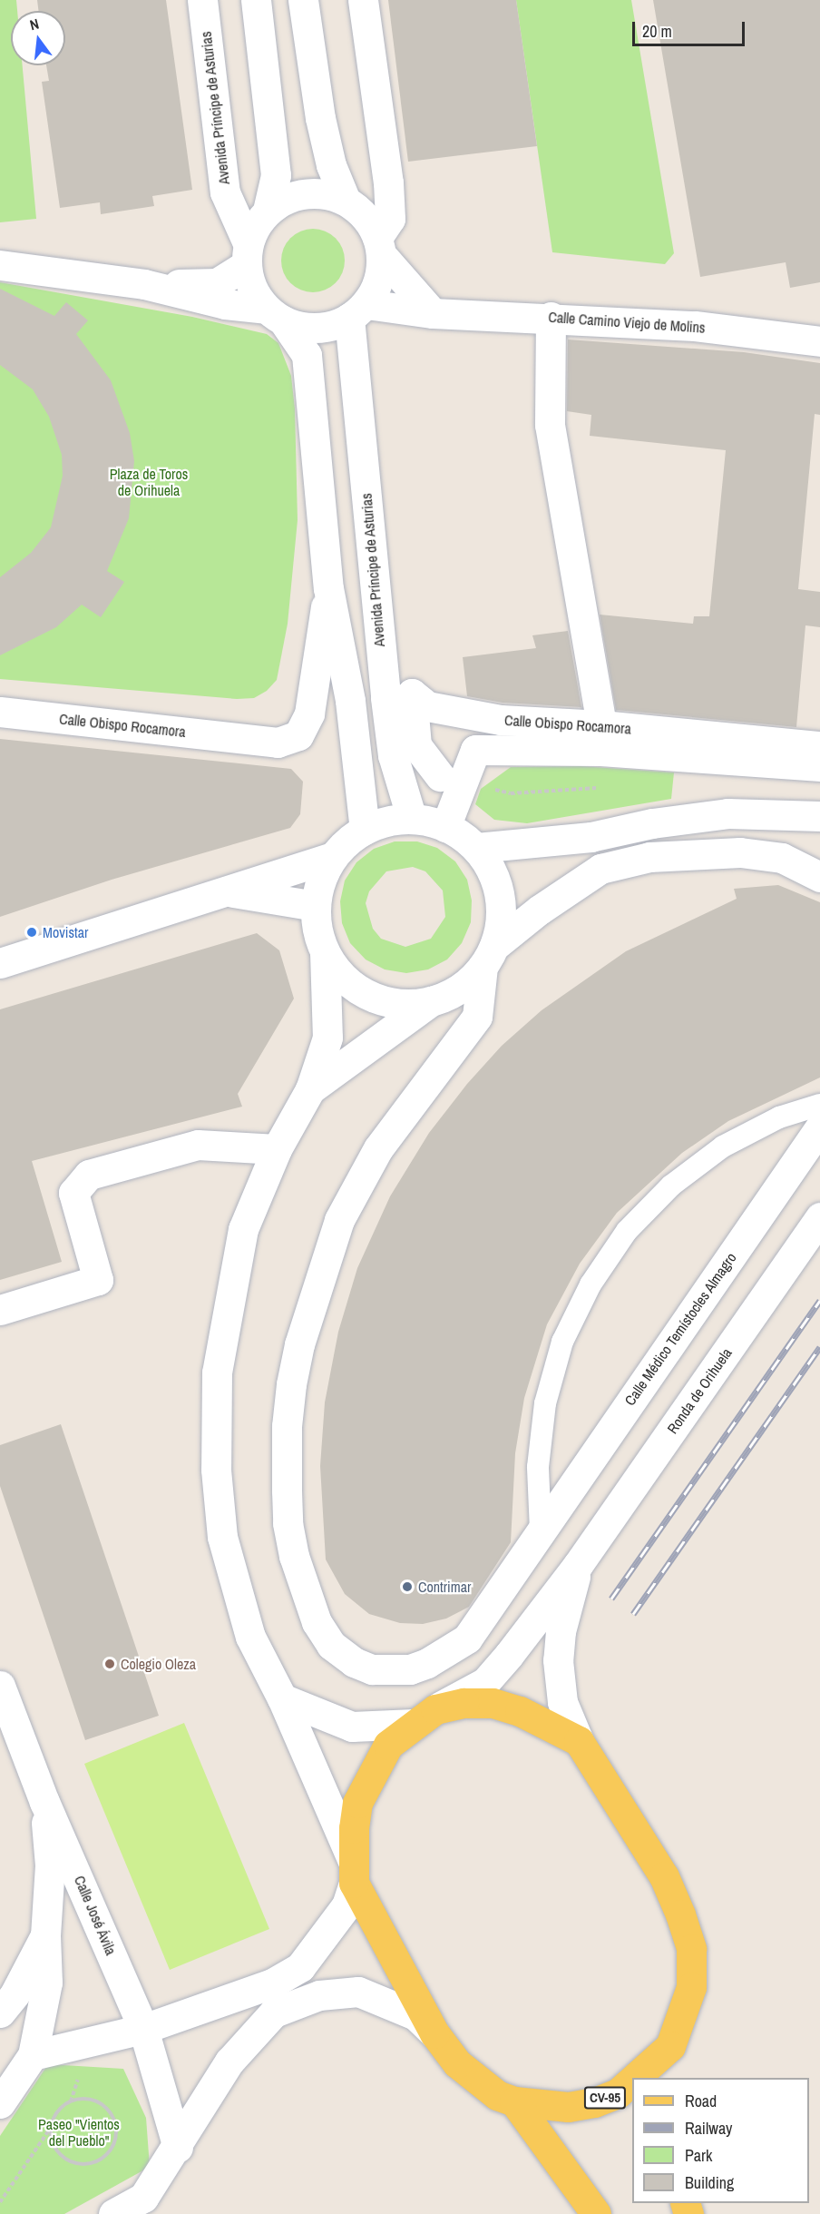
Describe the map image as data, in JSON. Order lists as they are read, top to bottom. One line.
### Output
{"streets":{"main road":["CV-95"],"street":["Avenida Príncipe de Asturias","Calle Camino Viejo de Molins","Calle Obispo Rocamora","Calle Médico Temístocles Almagro","Ronda de Orihuela","Calle José Ávila"]},"crossings":[["Avenida Príncipe de Asturias","Calle Camino Viejo de Molins"],["Avenida Príncipe de Asturias","Calle Obispo Rocamora"],["Avenida Príncipe de Asturias","Calle Médico Temístocles Almagro"],["Calle Obispo Rocamora","Calle Médico Temístocles Almagro"],["Ronda de Orihuela","CV-95"]],"parks":["Plaza de Toros de Orihuela","Paseo \"Vientos del Pueblo\""],"places":["Movistar","Contrimar","Colegio Oleza"],"legend":["Road","Railway","Park","Building"],"scale_bar":"20 m","north":"top"}
